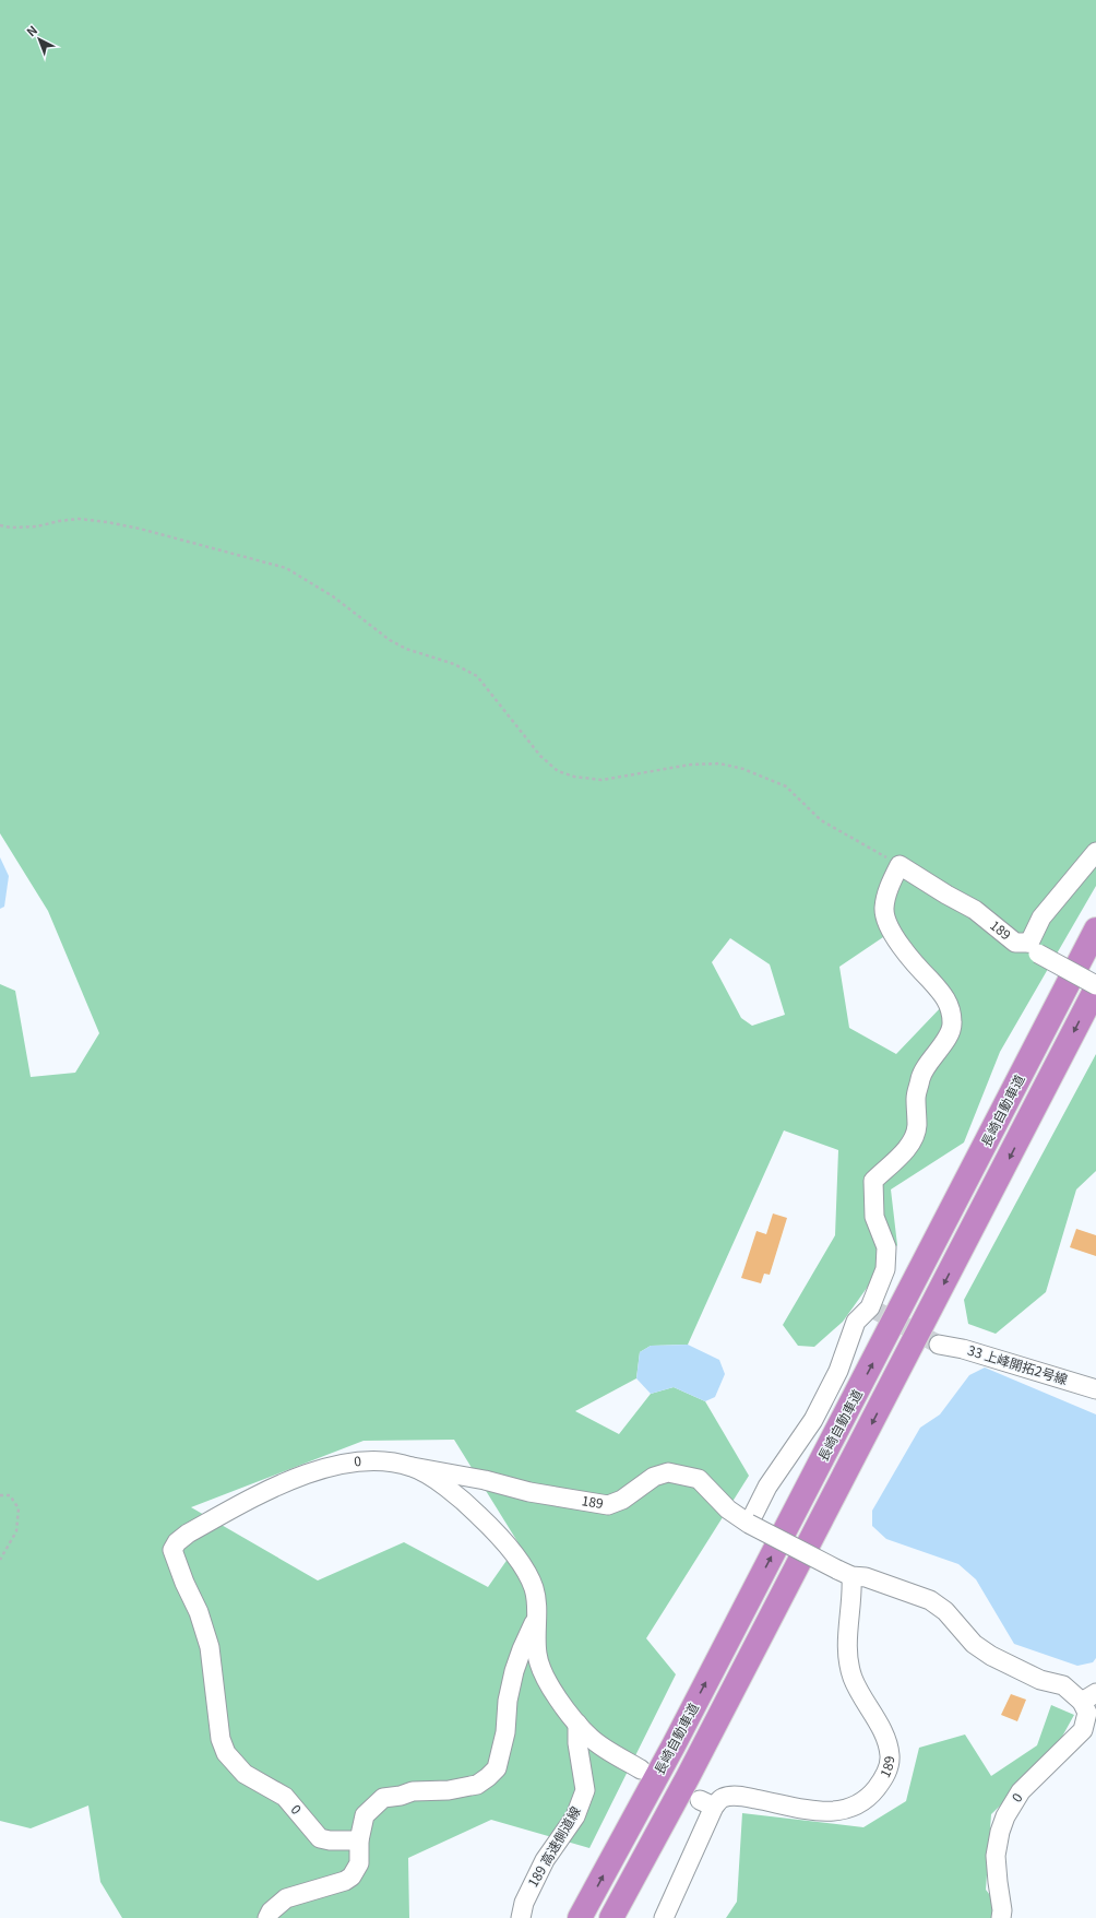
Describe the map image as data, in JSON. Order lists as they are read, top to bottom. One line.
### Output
{"streets":{"highway":["長崎自動車道"],"street":["189","33 上峰開拓2号線","0","189 高速側道線"]},"crossings":[["189","0"]],"north":"top left"}
